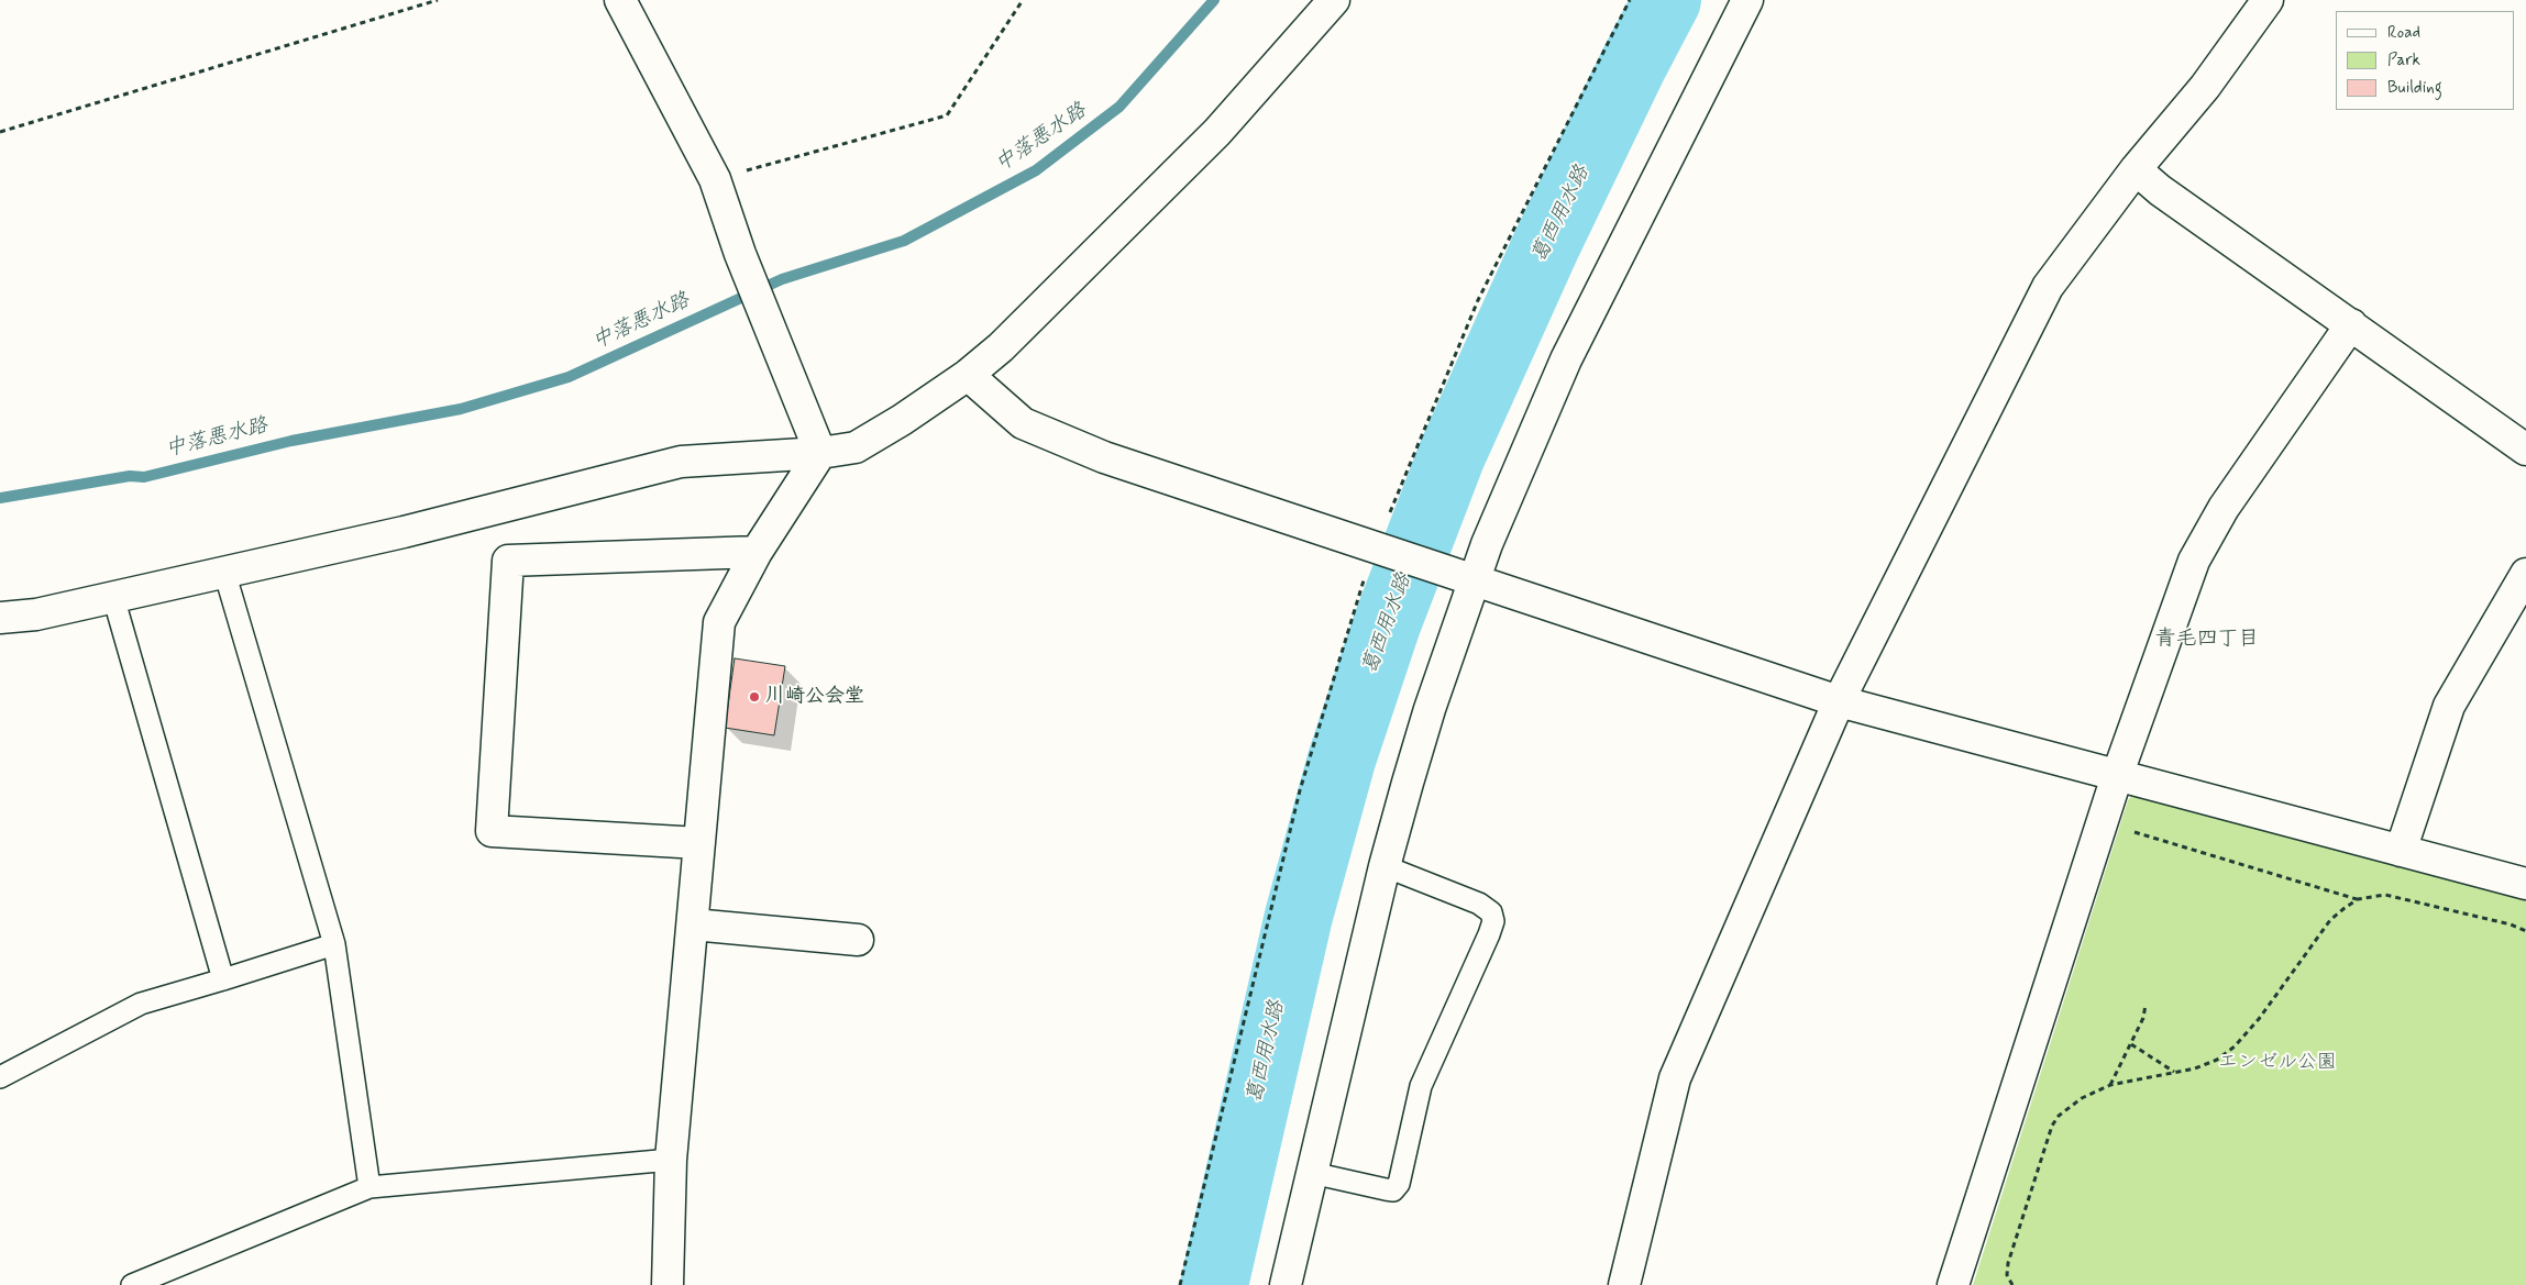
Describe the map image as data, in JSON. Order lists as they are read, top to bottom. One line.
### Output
{"districts":["青毛四丁目"],"water":["中落悪水路","葛西用水路"],"parks":["エンゼル公園"],"places":["川崎公会堂"],"legend":["Road","Park","Building"]}
